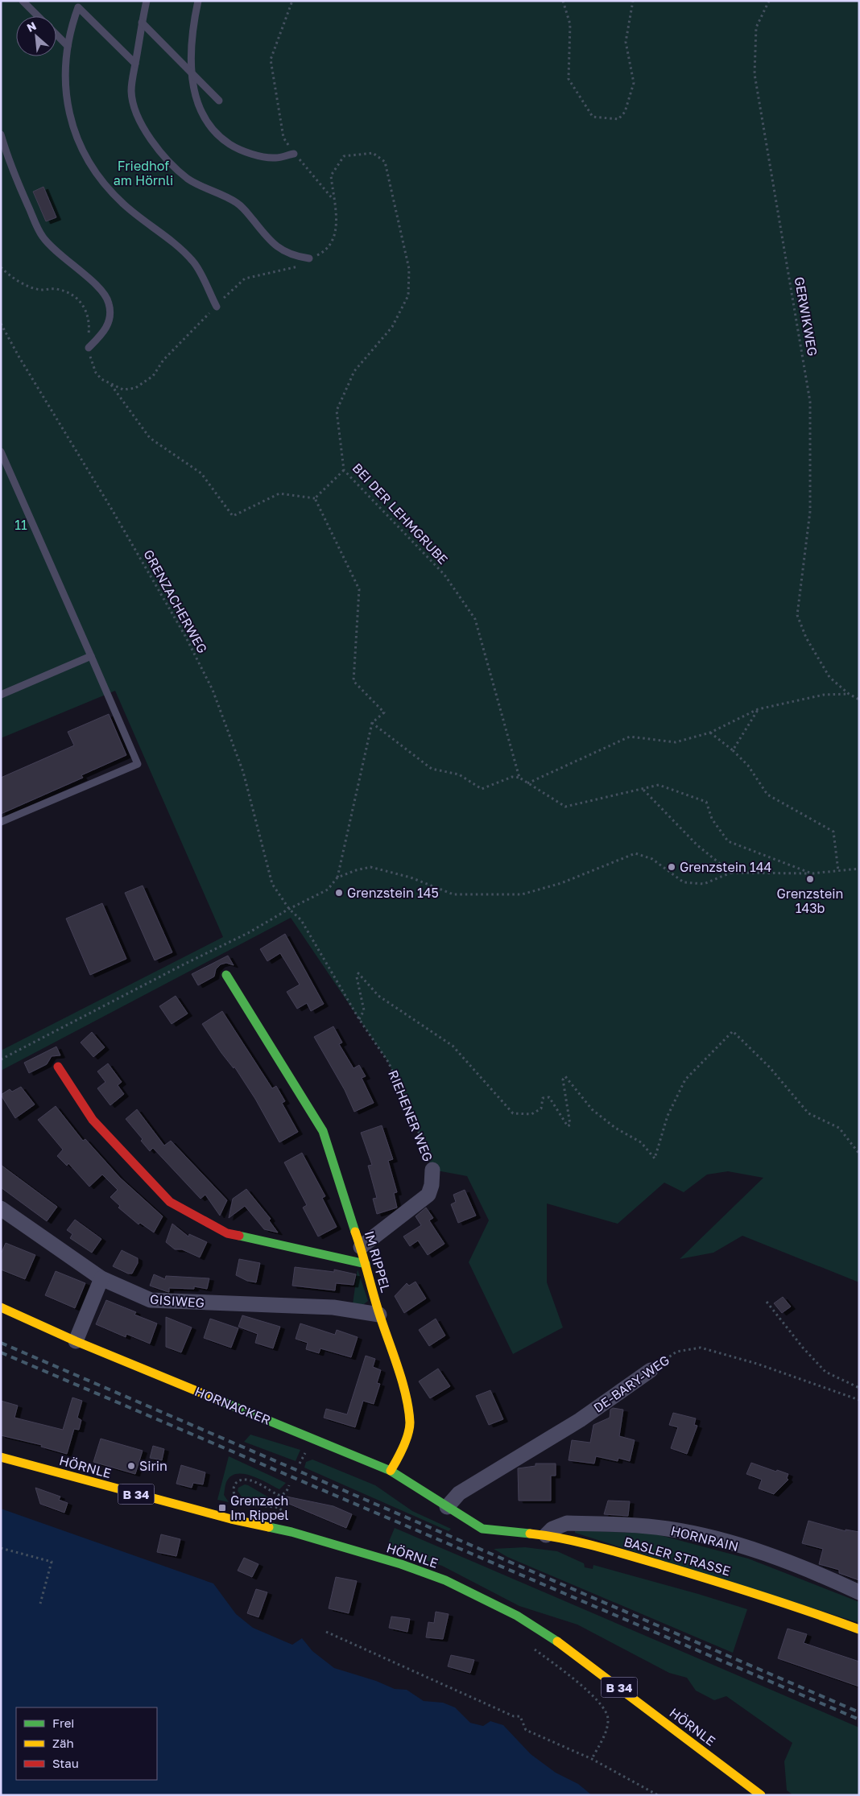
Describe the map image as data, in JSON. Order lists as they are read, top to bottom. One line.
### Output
{"streets":{"street":["RIEHENER WEG","IM RIPPEL","GISIWEG","DE-BARY-WEG","HORNACKER","HÖRNLE","B 34","HORNRAIN","BASLER STRASSE"],"path":["GERWIKWEG","BEI DER LEHMGRUBE","GRENZACHERWEG"]},"crossings":[["GRENZACHERWEG","RIEHENER WEG"],["RIEHENER WEG","IM RIPPEL"],["IM RIPPEL","GISIWEG"],["IM RIPPEL","HORNACKER"],["DE-BARY-WEG","BASLER STRASSE"],["HORNRAIN","BASLER STRASSE"]],"parks":["Friedhof am Hörnli","11"],"places":{"other":["Grenzstein 144","Grenzstein 143b","Grenzstein 145","Sirin"],"transit":["Grenzach Im Rippel"]},"legend":["Frei","Zäh","Stau"],"north":"top left"}
